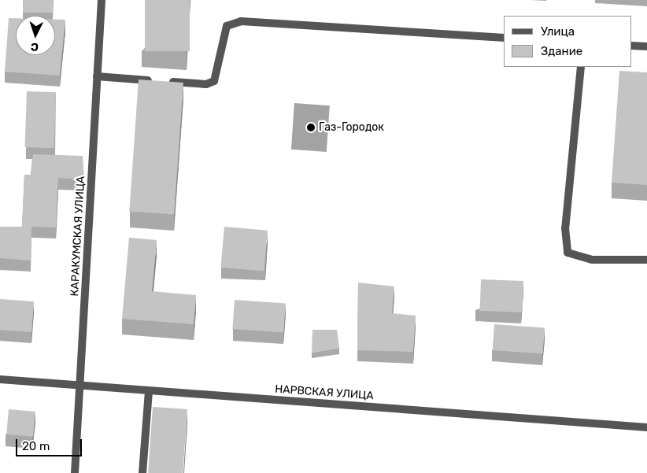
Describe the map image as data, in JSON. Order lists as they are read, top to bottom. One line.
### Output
{"streets":{"street":["КАРАКУМСКАЯ УЛИЦА","НАРВСКАЯ УЛИЦА"]},"crossings":[["КАРАКУМСКАЯ УЛИЦА","НАРВСКАЯ УЛИЦА"]],"places":["Газ-Городок"],"legend":["Улица","Здание"],"scale_bar":"20 m","north":"bottom"}
